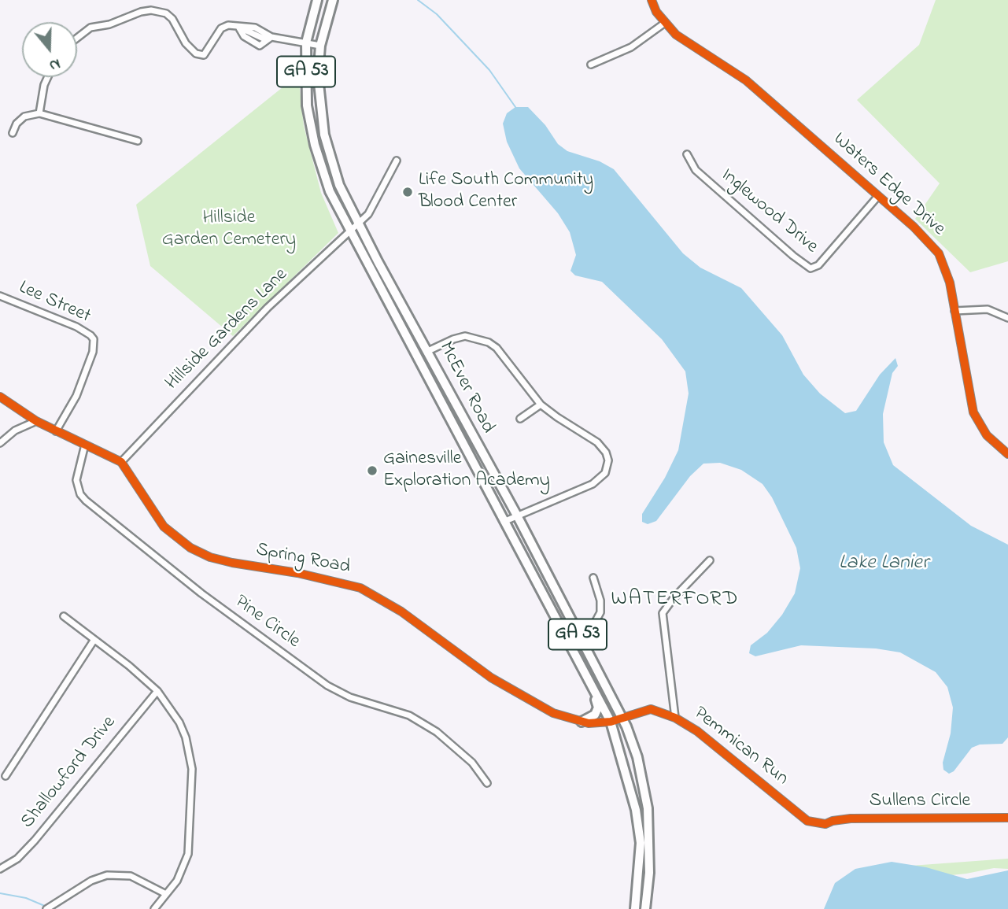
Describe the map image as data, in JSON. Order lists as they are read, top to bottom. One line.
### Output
{"streets":{"main road":["GA 53","McEver Road"],"street":["Waters Edge Drive","Inglewood Drive","Lee Street","Hillside Gardens Lane","Spring Road","Pine Circle","Pemmican Run","Shallowford Drive","Sullens Circle"]},"crossings":[["Waters Edge Drive","Inglewood Drive"],["Hillside Gardens Lane","McEver Road"],["Hillside Gardens Lane","Spring Road"],["McEver Road","Spring Road"],["McEver Road","Pemmican Run"],["Spring Road","Pemmican Run"],["Pemmican Run","Sullens Circle"]],"districts":["WATERFORD"],"water":["Lake Lanier"],"parks":["Hillside Garden Cemetery"],"places":["Life South Community Blood Center","Gainesville Exploration Academy"],"north":"bottom"}
